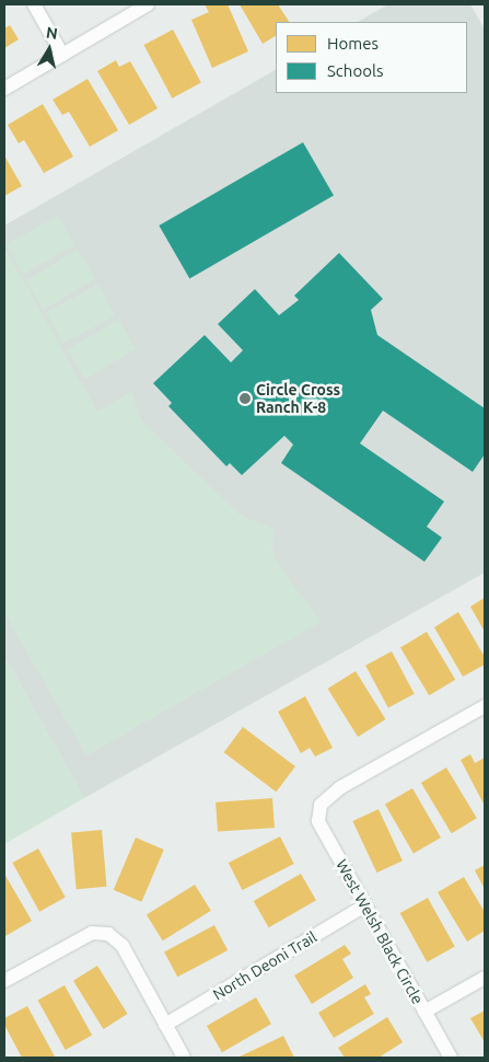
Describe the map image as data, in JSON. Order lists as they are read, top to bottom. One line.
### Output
{"streets":{"street":["West Welsh Black Circle","North Deoni Trail"]},"crossings":[["West Welsh Black Circle","North Deoni Trail"]],"places":["Circle Cross Ranch K-8"],"legend":["Homes","Schools"],"north":"top"}
